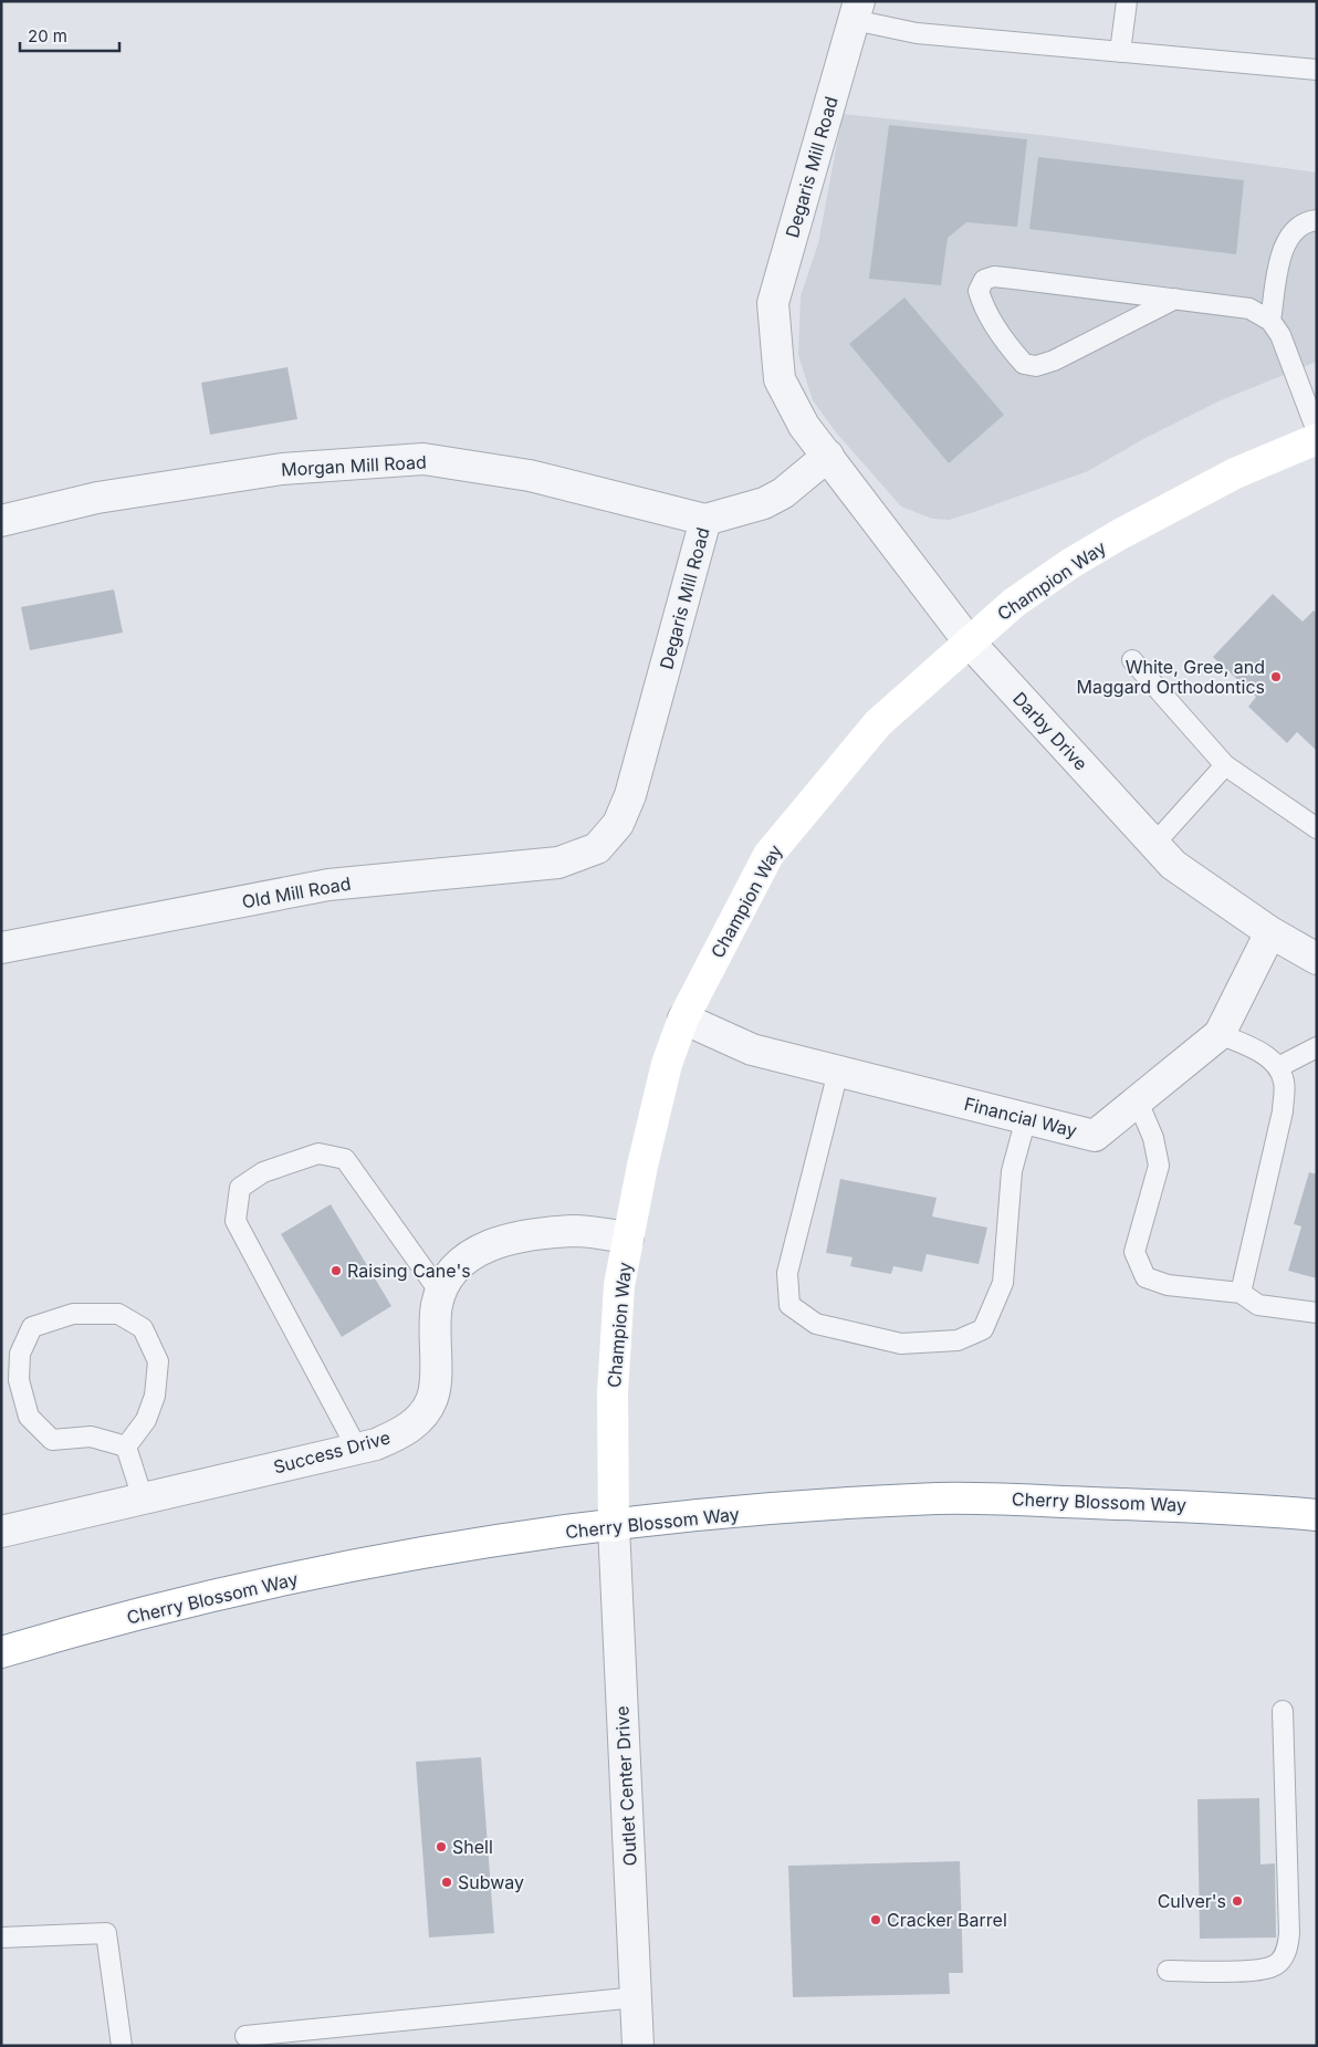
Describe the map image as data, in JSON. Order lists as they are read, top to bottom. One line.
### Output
{"streets":{"main road":["Champion Way","Cherry Blossom Way"],"street":["Degaris Mill Road","Morgan Mill Road","Darby Drive","Old Mill Road","Financial Way","Success Drive","Outlet Center Drive"]},"crossings":[["Degaris Mill Road","Morgan Mill Road"],["Degaris Mill Road","Darby Drive"],["Degaris Mill Road","Old Mill Road"],["Champion Way","Darby Drive"],["Champion Way","Financial Way"],["Champion Way","Success Drive"],["Champion Way","Cherry Blossom Way"],["Champion Way","Outlet Center Drive"],["Darby Drive","Financial Way"],["Cherry Blossom Way","Outlet Center Drive"]],"places":["White, Gree, and Maggard Orthodontics","Raising Cane's","Shell","Subway","Culver's","Cracker Barrel"],"scale_bar":"20 m"}
